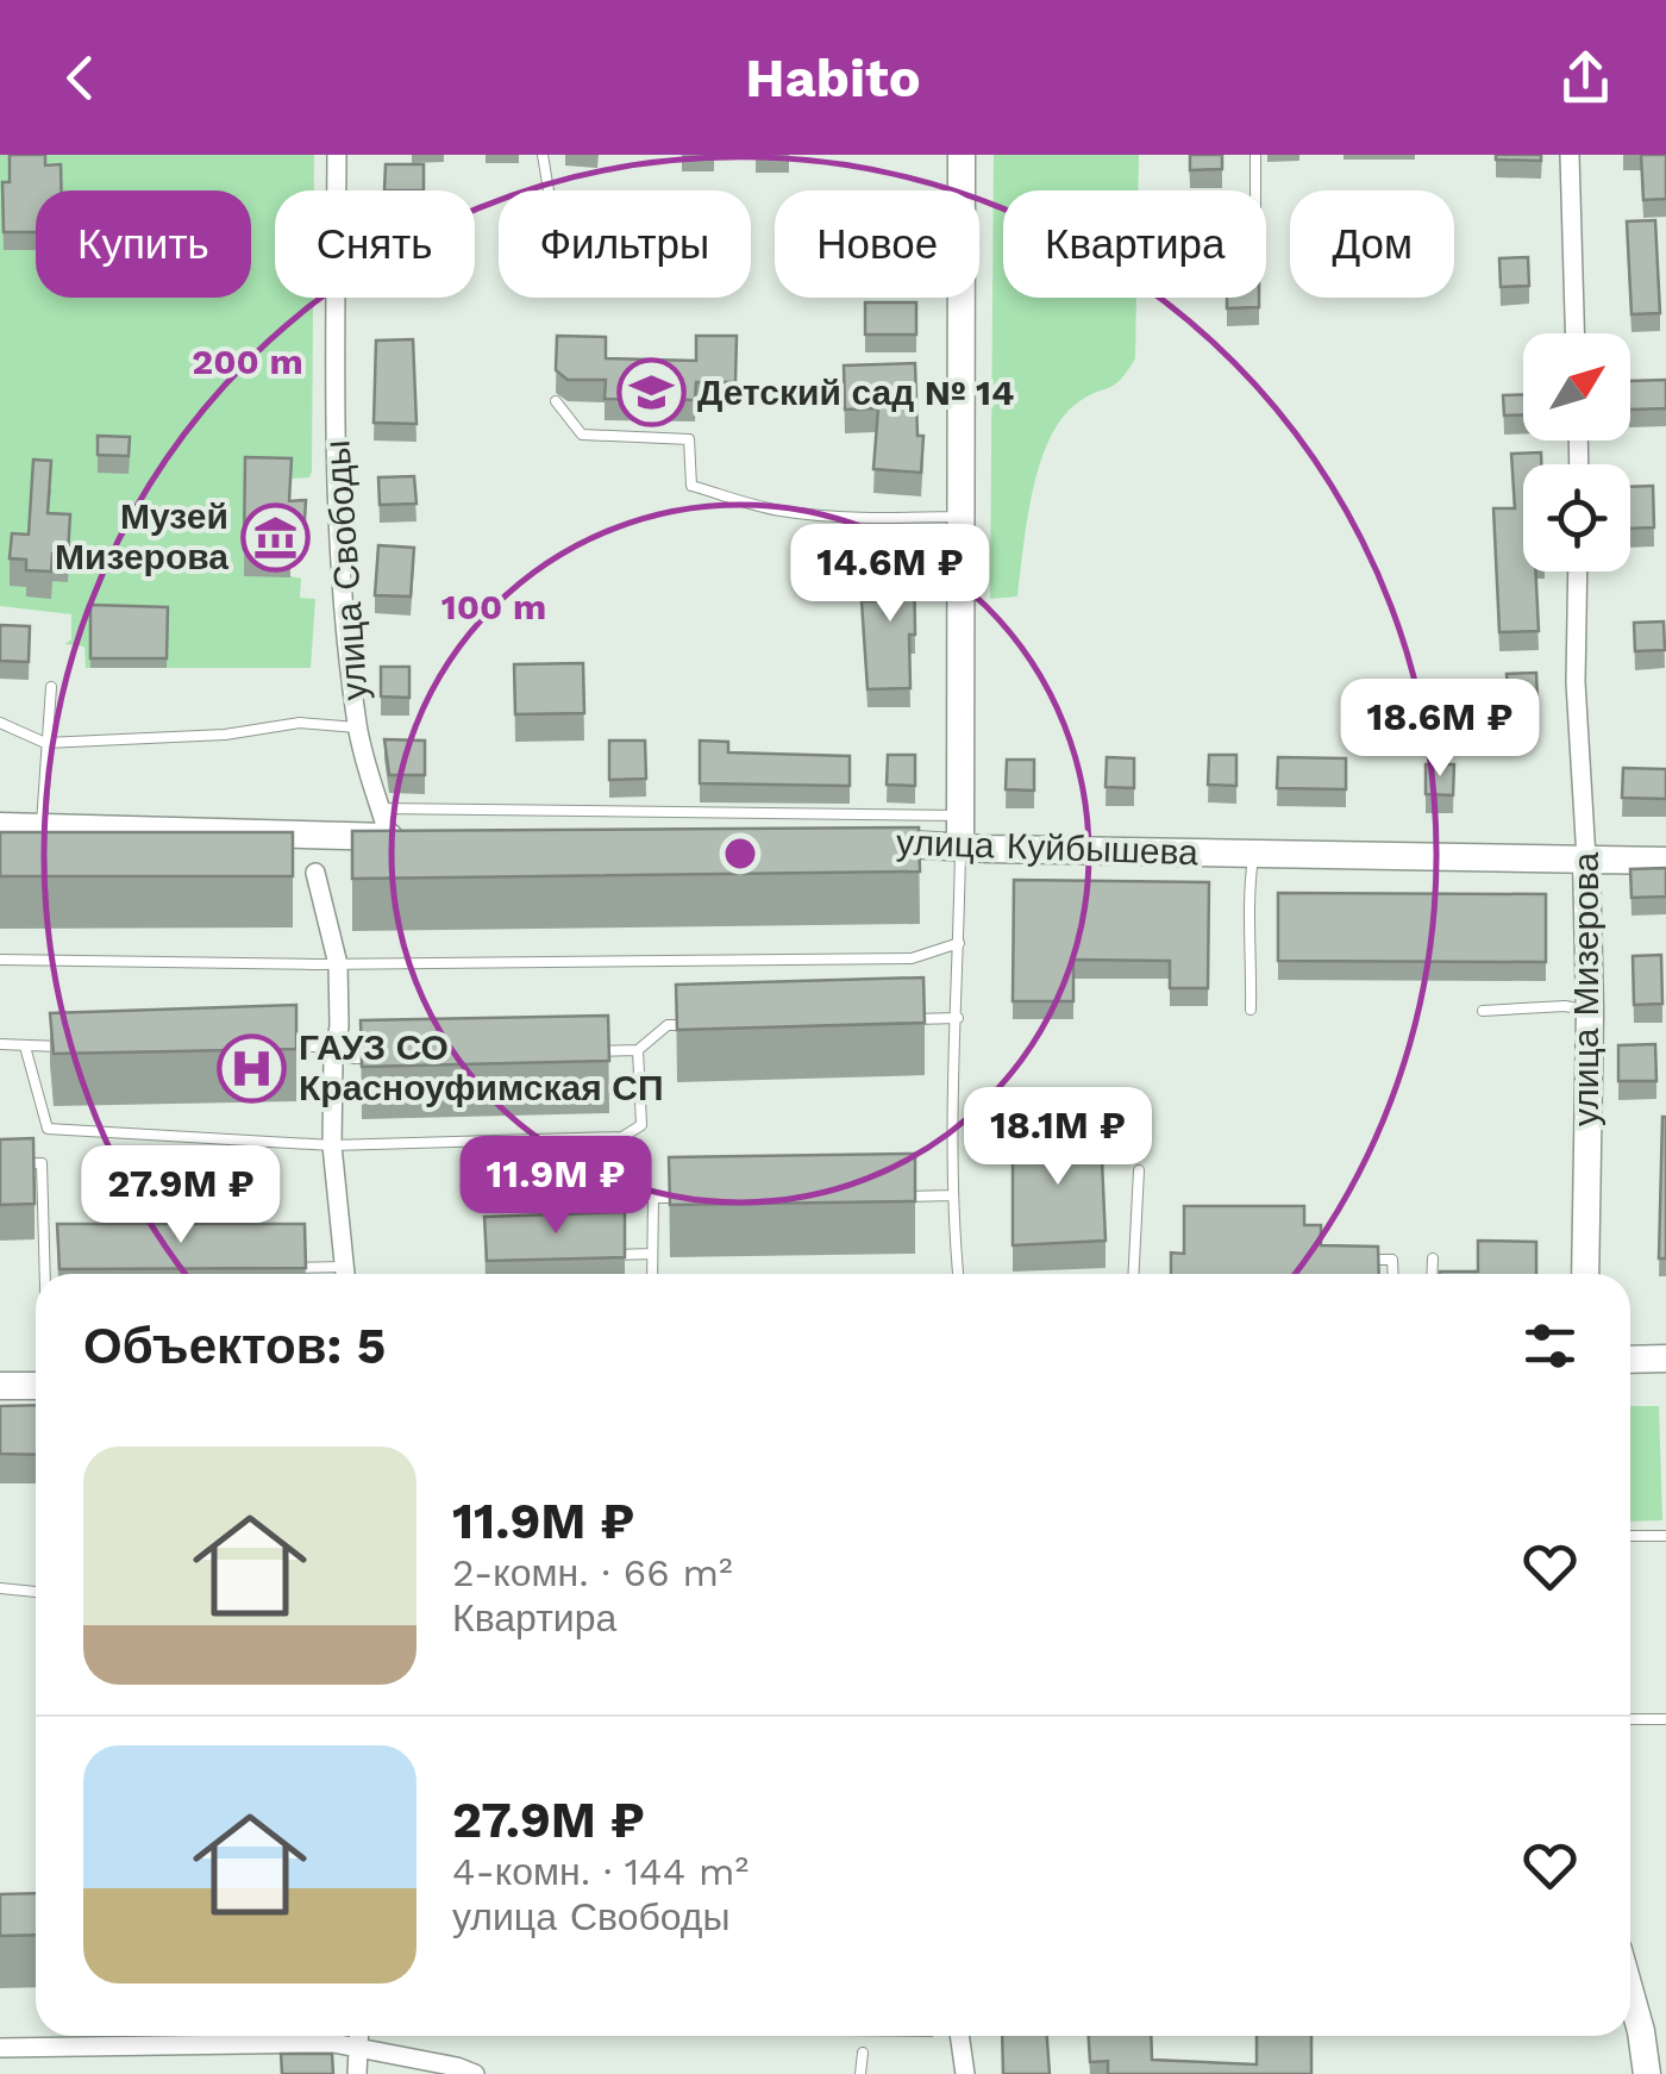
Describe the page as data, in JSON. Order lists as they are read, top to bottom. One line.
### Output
{"streets":{"main road":["улица Куйбышева","улица Мизерова"],"street":["улица Свободы"]},"crossings":[["улица Куйбышева","улица Мизерова"]],"places":{"school or university":["Детский сад № 14"],"museum":["Музей Мизерова"],"hospital":["ГАУЗ СО Красноуфимская СП"]},"north":"top right","page":{"header":"Habito","chip":["Купить","Снять","Фильтры","Новое","Квартира","Дом"],"price":["14.6M ₽","18.6M ₽","18.1M ₽","11.9M ₽","27.9M ₽"],"heading":"Объектов: 5","list":[{"name":"11.9M ₽","note":"2-комн. · 66 m² · Квартира"},{"name":"27.9M ₽","note":"4-комн. · 144 m² · улица Свободы"}]},"rings":["200 m","100 m"]}
